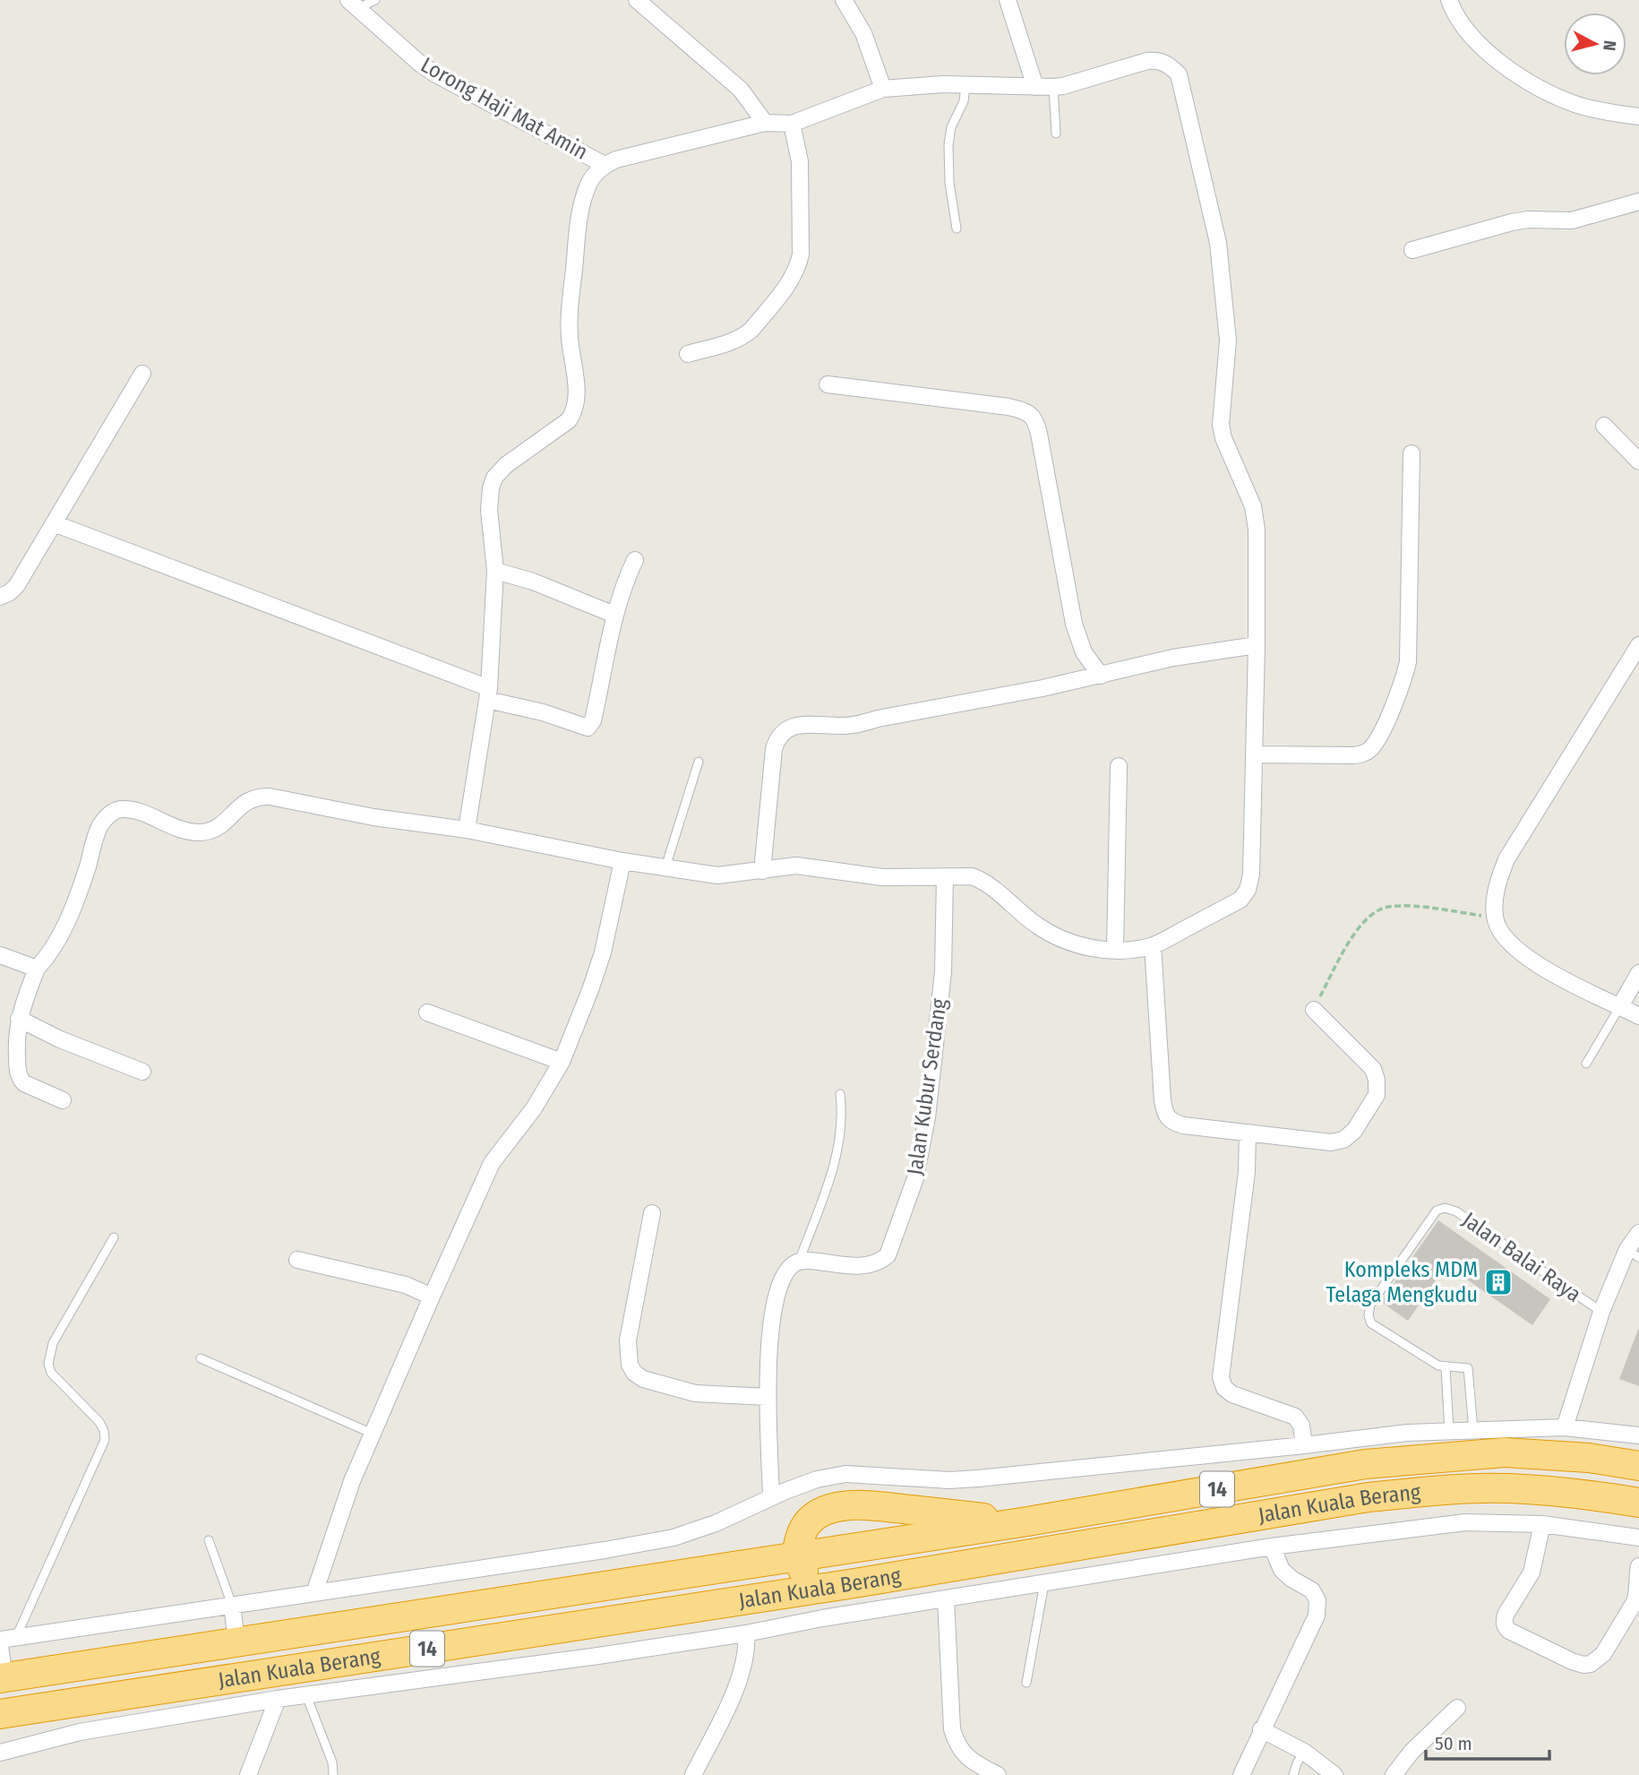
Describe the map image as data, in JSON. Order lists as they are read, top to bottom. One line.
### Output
{"streets":{"highway":["14","Jalan Kuala Berang"],"street":["Lorong Haji Mat Amin","Jalan Kubur Serdang"],"lane":["Jalan Balai Raya"]},"places":{"building":["Kompleks MDM Telaga Mengkudu"]},"scale_bar":"50 m","north":"right"}
